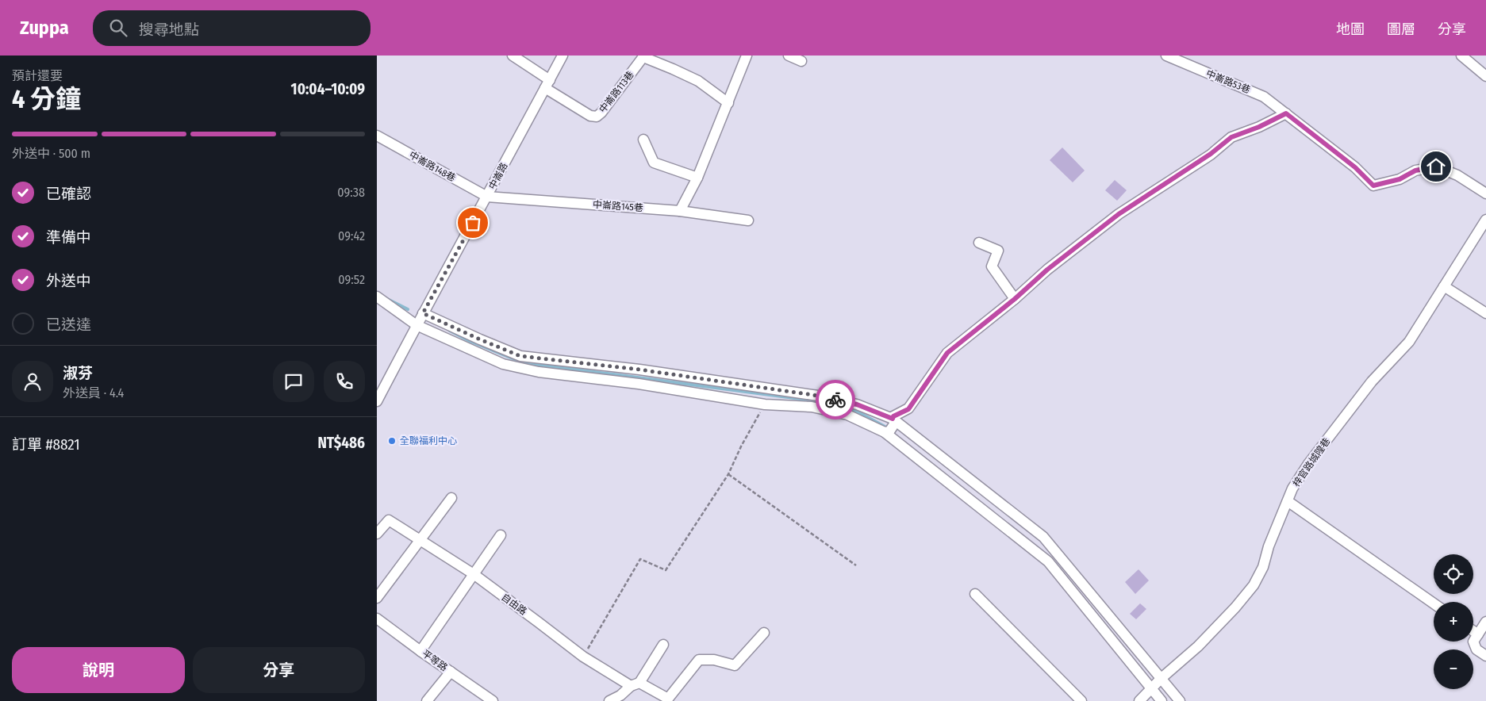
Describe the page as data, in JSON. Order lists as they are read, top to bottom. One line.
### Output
{"streets":{"street":["中崙路53巷","中崙路113巷","中崙路148巷","中崙路","中崙路145巷","梓官路城隍巷","自由路","平等路"]},"crossings":[["中崙路113巷","中崙路"],["中崙路148巷","中崙路"],["中崙路148巷","中崙路145巷"],["中崙路","中崙路145巷"]],"places":["全聯福利中心"],"page":{"header":"Zuppa","search":"搜尋地點","nav":["地圖","圖層","分享"],"heading":["4 分鐘","預計還要","10:04–10:09"],"panel":["淑芬","外送員 · 4.4","訂單 #8821","NT$486"],"bar":"外送中 · 500 m","list":[["已確認","09:38"],["準備中","09:42"],["外送中","09:52"],"已送達"],"map_buttons":["+","−"],"buttons":["說明","分享"]}}
